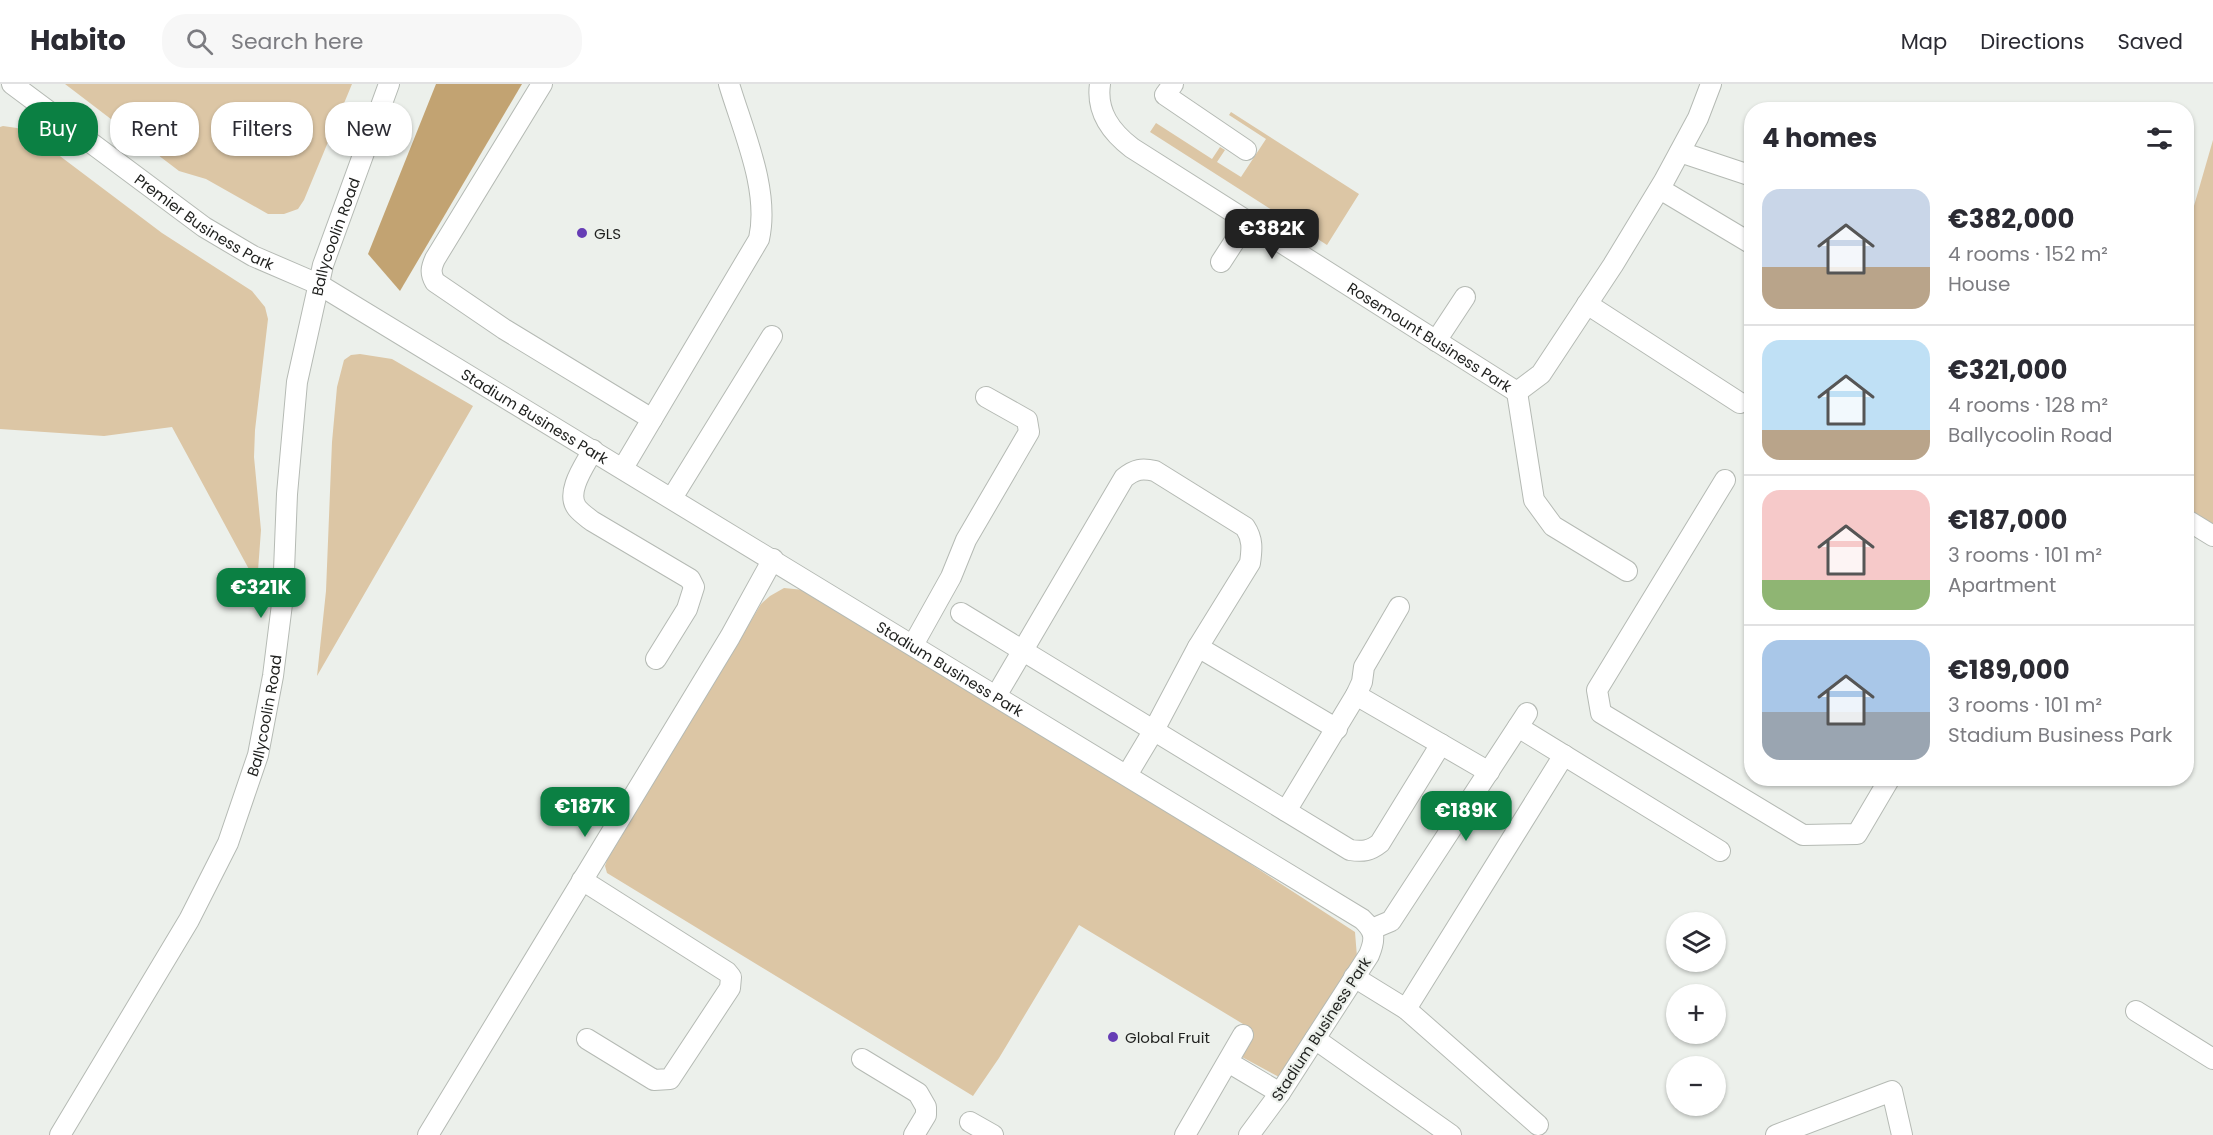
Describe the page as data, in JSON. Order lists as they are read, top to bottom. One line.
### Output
{"streets":{"street":["Premier Business Park","Ballycoolin Road","Rosemount Business Park","Stadium Business Park"]},"crossings":[["Premier Business Park","Ballycoolin Road"],["Premier Business Park","Stadium Business Park"],["Ballycoolin Road","Stadium Business Park"]],"places":["GLS","Global Fruit"],"page":{"header":"Habito","search":"Search here","nav":["Map","Directions","Saved"],"chip":["Buy","Rent","Filters","New"],"heading":"4 homes","list":[{"name":"€382,000","note":"4 rooms · 152 m² · House"},{"name":"€321,000","note":"4 rooms · 128 m² · Ballycoolin Road"},{"name":"€187,000","note":"3 rooms · 101 m² · Apartment"},{"name":"€189,000","note":"3 rooms · 101 m² · Stadium Business Park"}],"price":["€382K","€321K","€187K","€189K"],"map_buttons":["+","−"]}}
